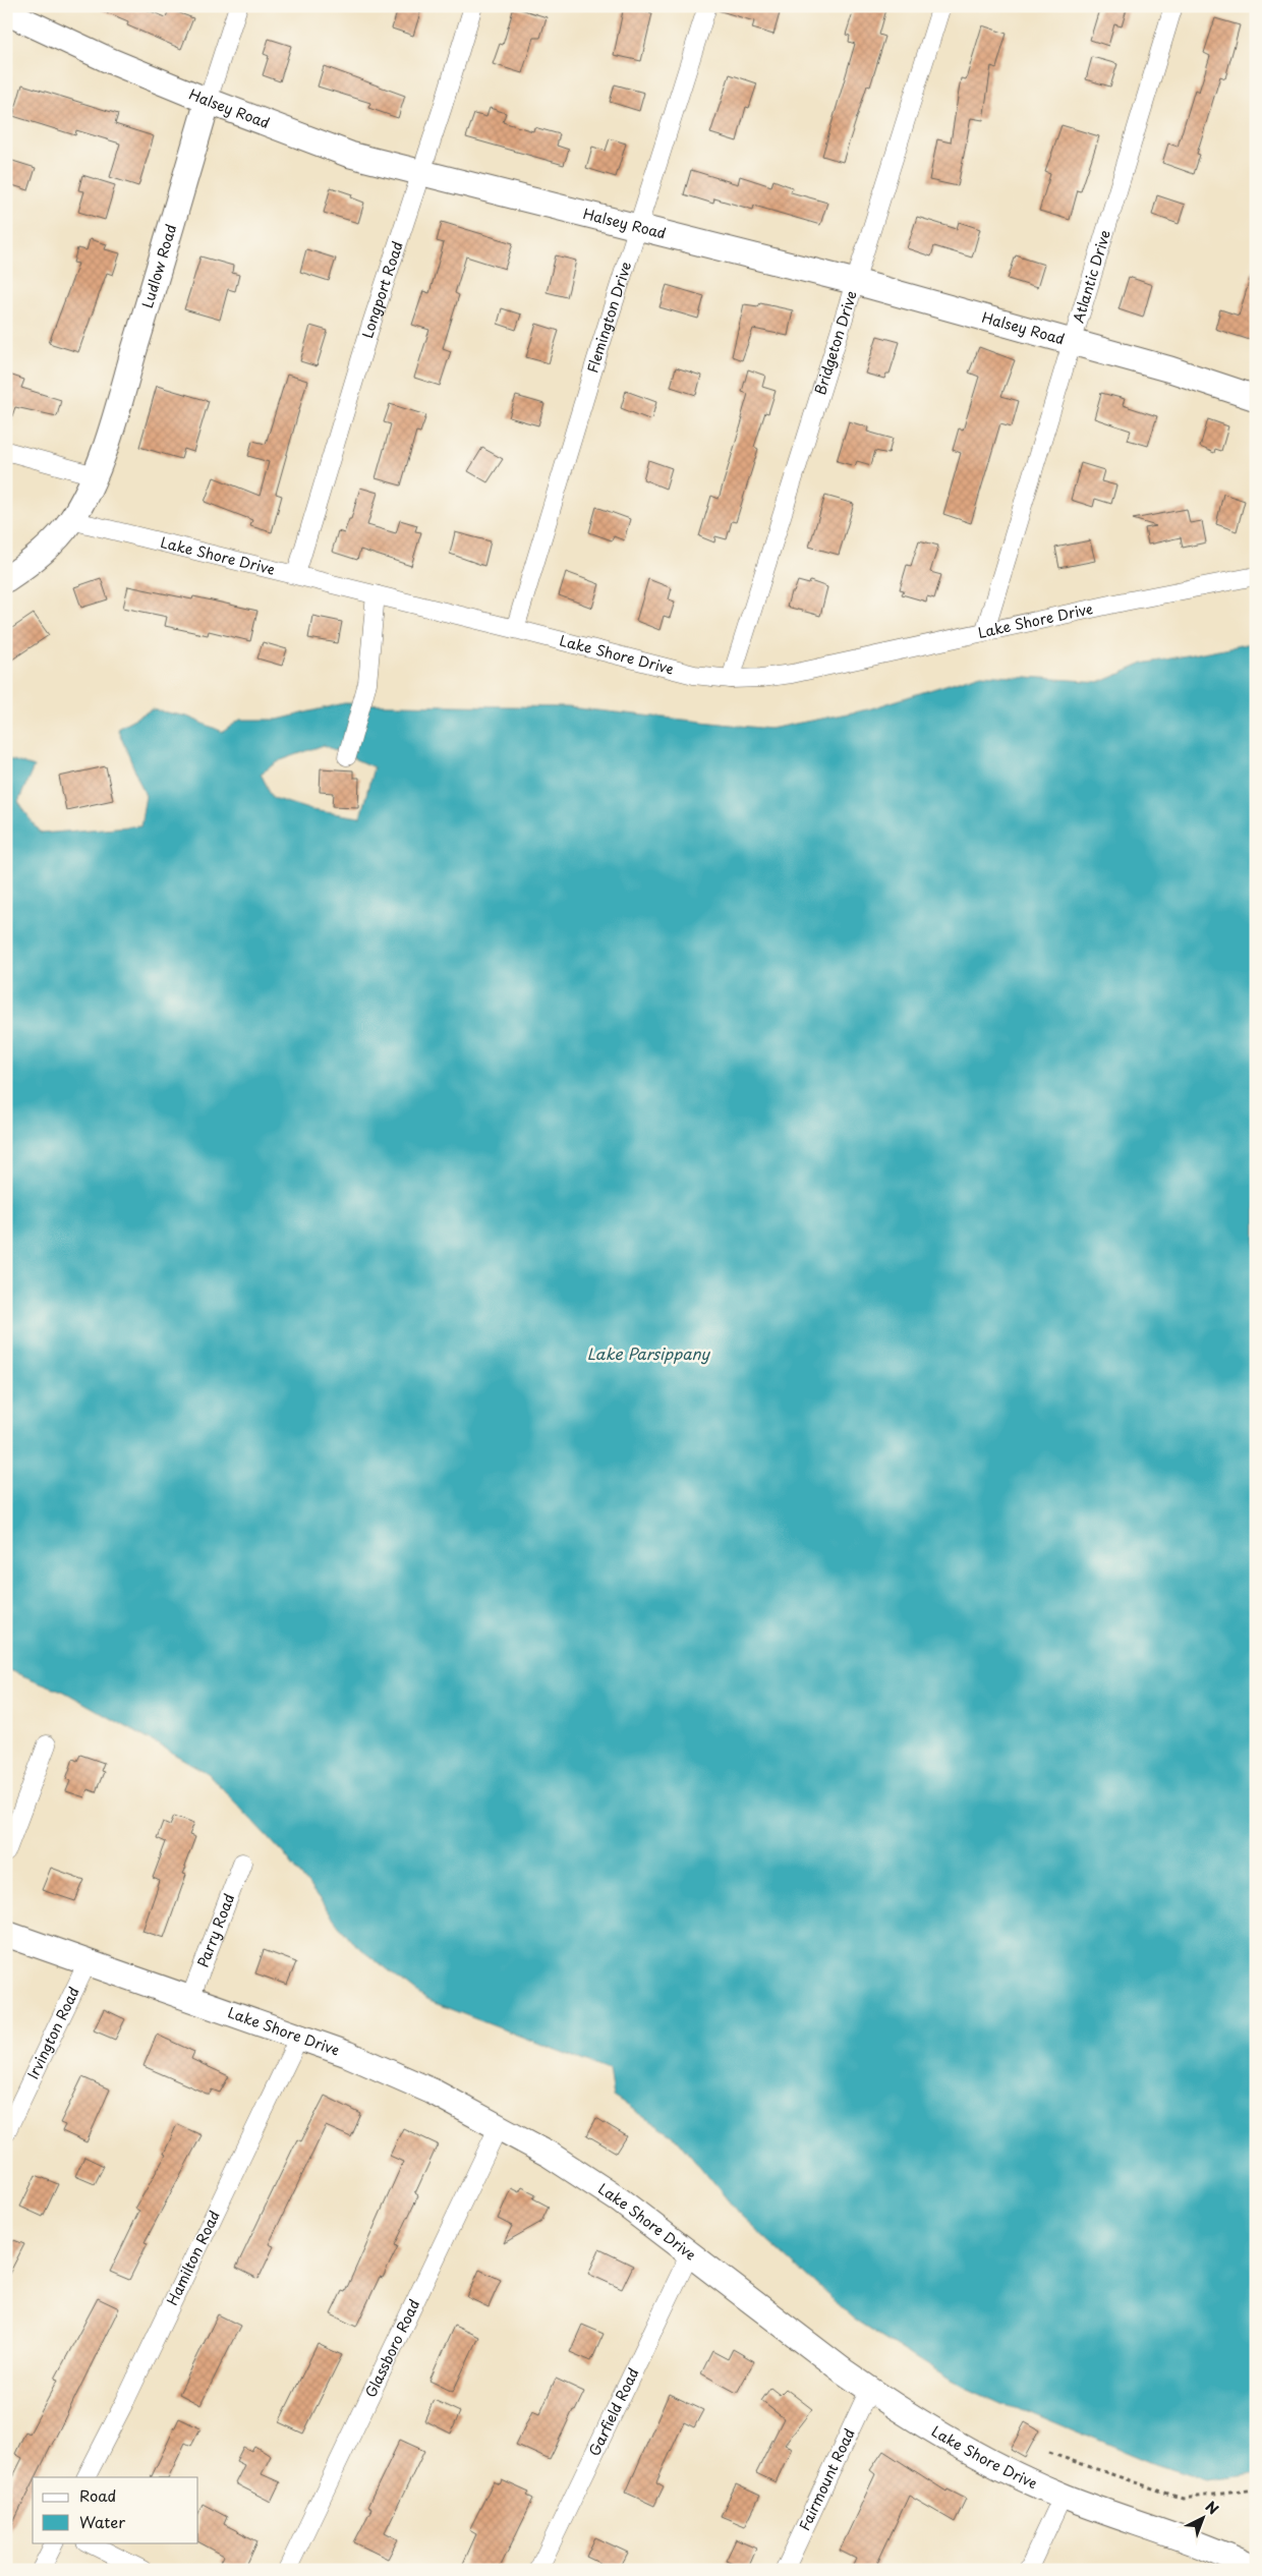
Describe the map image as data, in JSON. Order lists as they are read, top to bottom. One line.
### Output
{"streets":{"street":["Halsey Road","Ludlow Road","Atlantic Drive","Longport Road","Flemington Drive","Bridgeton Drive","Lake Shore Drive","Parry Road","Irvington Road","Hamilton Road","Glassboro Road","Garfield Road","Fairmount Road"]},"crossings":[["Halsey Road","Ludlow Road"],["Halsey Road","Atlantic Drive"],["Halsey Road","Longport Road"],["Halsey Road","Flemington Drive"],["Halsey Road","Bridgeton Drive"],["Ludlow Road","Lake Shore Drive"],["Atlantic Drive","Lake Shore Drive"],["Longport Road","Lake Shore Drive"],["Flemington Drive","Lake Shore Drive"],["Bridgeton Drive","Lake Shore Drive"],["Lake Shore Drive","Parry Road"],["Lake Shore Drive","Irvington Road"],["Lake Shore Drive","Hamilton Road"],["Lake Shore Drive","Glassboro Road"],["Lake Shore Drive","Garfield Road"],["Lake Shore Drive","Fairmount Road"]],"water":["Lake Parsippany"],"legend":["Road","Water"],"north":"top right"}
